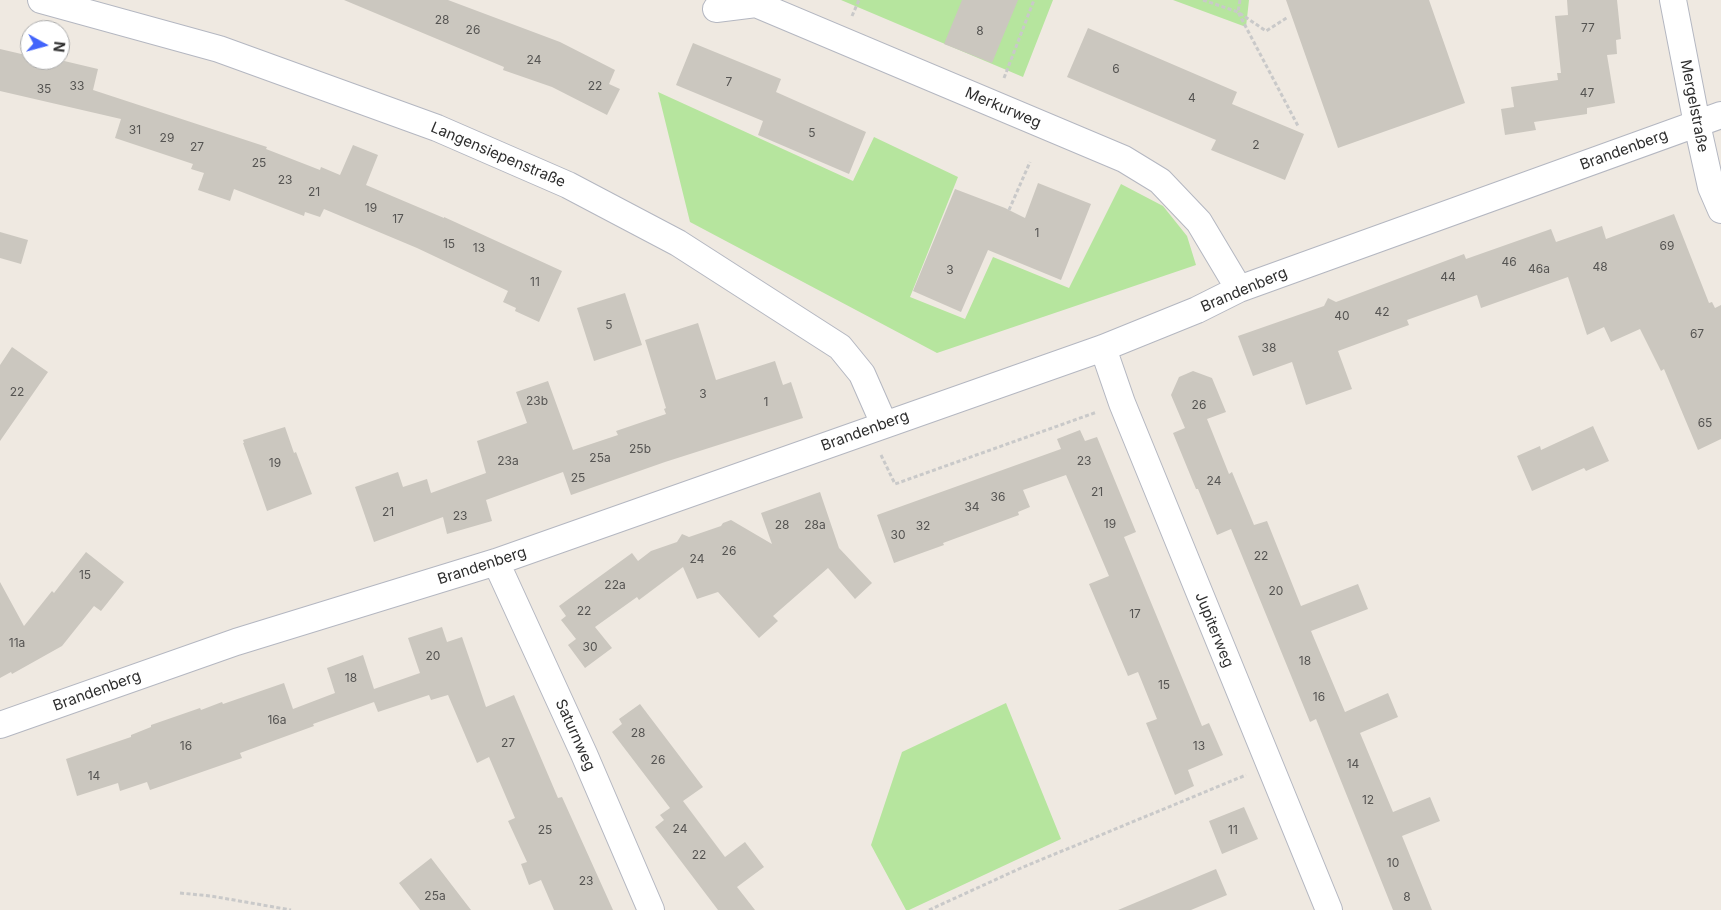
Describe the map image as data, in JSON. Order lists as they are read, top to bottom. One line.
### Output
{"streets":{"street":["Mergelstraße","Merkurweg","Brandenberg","Langensiepenstraße","Jupiterweg","Saturnweg"]},"crossings":[["Mergelstraße","Brandenberg"],["Merkurweg","Brandenberg"],["Brandenberg","Langensiepenstraße"],["Brandenberg","Jupiterweg"],["Brandenberg","Saturnweg"]],"house_numbers":["28","77","26","8","24","6","7","33","22","35","47","4","31","5","29","2","27","25","23","21","19","17","1","15","69","13","46","48","46a","3","44","11","42","40","5","67","38","22","3","23b","1","26","65","25b","25a","23a","23","19","25","24","21","36","34","21","23","19","28","28a","32","30","26","22","24","15","22a","20","22","17","11a","30","20","18","18","15","16","16a","28","27","16","13","26","14","14","12","24","25","11","22","10","23","25a","8"],"north":"right"}
